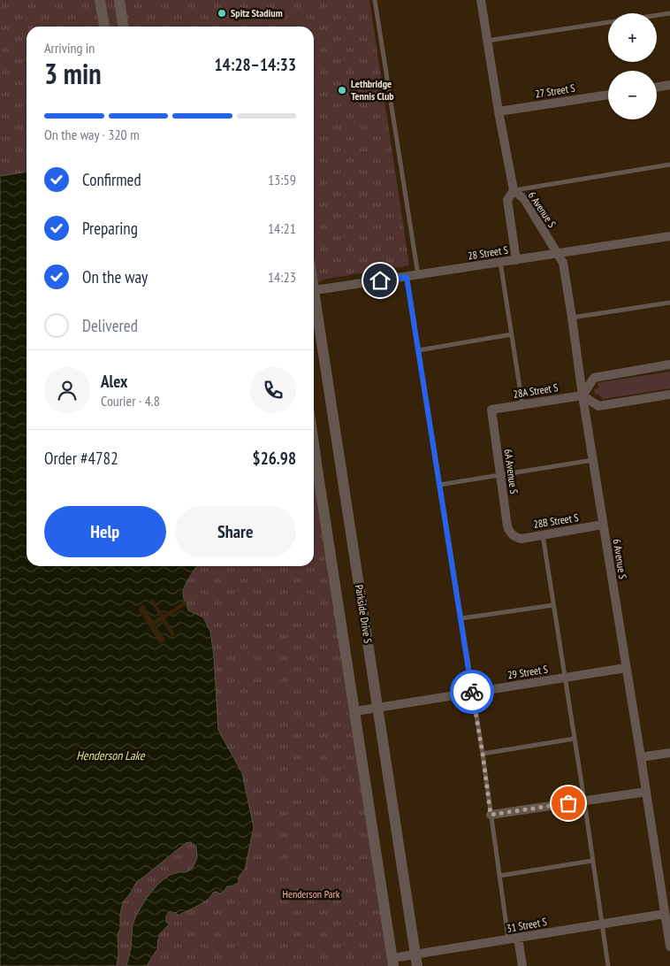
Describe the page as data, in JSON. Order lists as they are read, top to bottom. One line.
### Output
{"streets":{"street":["27 Street S","6 Avenue S","28 Street S","28A Street S","6A Avenue S","28B Street S","Parkside Drive S","29 Street S","31 Street S"]},"crossings":[["27 Street S","6 Avenue S"],["6 Avenue S","28 Street S"],["6 Avenue S","28A Street S"],["6 Avenue S","28B Street S"],["6 Avenue S","29 Street S"],["6 Avenue S","31 Street S"],["28A Street S","6A Avenue S"],["6A Avenue S","28B Street S"],["Parkside Drive S","29 Street S"],["Parkside Drive S","31 Street S"]],"water":["Henderson Lake"],"parks":["Henderson Park"],"places":["Spitz Stadium","Lethbridge Tennis Club"],"page":{"map_buttons":["+","−"],"heading":["3 min","Arriving in","14:28–14:33"],"panel":["Alex","Courier · 4.8","Order #4782","$26.98"],"bar":"On the way · 320 m","list":[["Confirmed","13:59"],["Preparing","14:21"],["On the way","14:23"],"Delivered"],"buttons":["Help","Share"]}}
